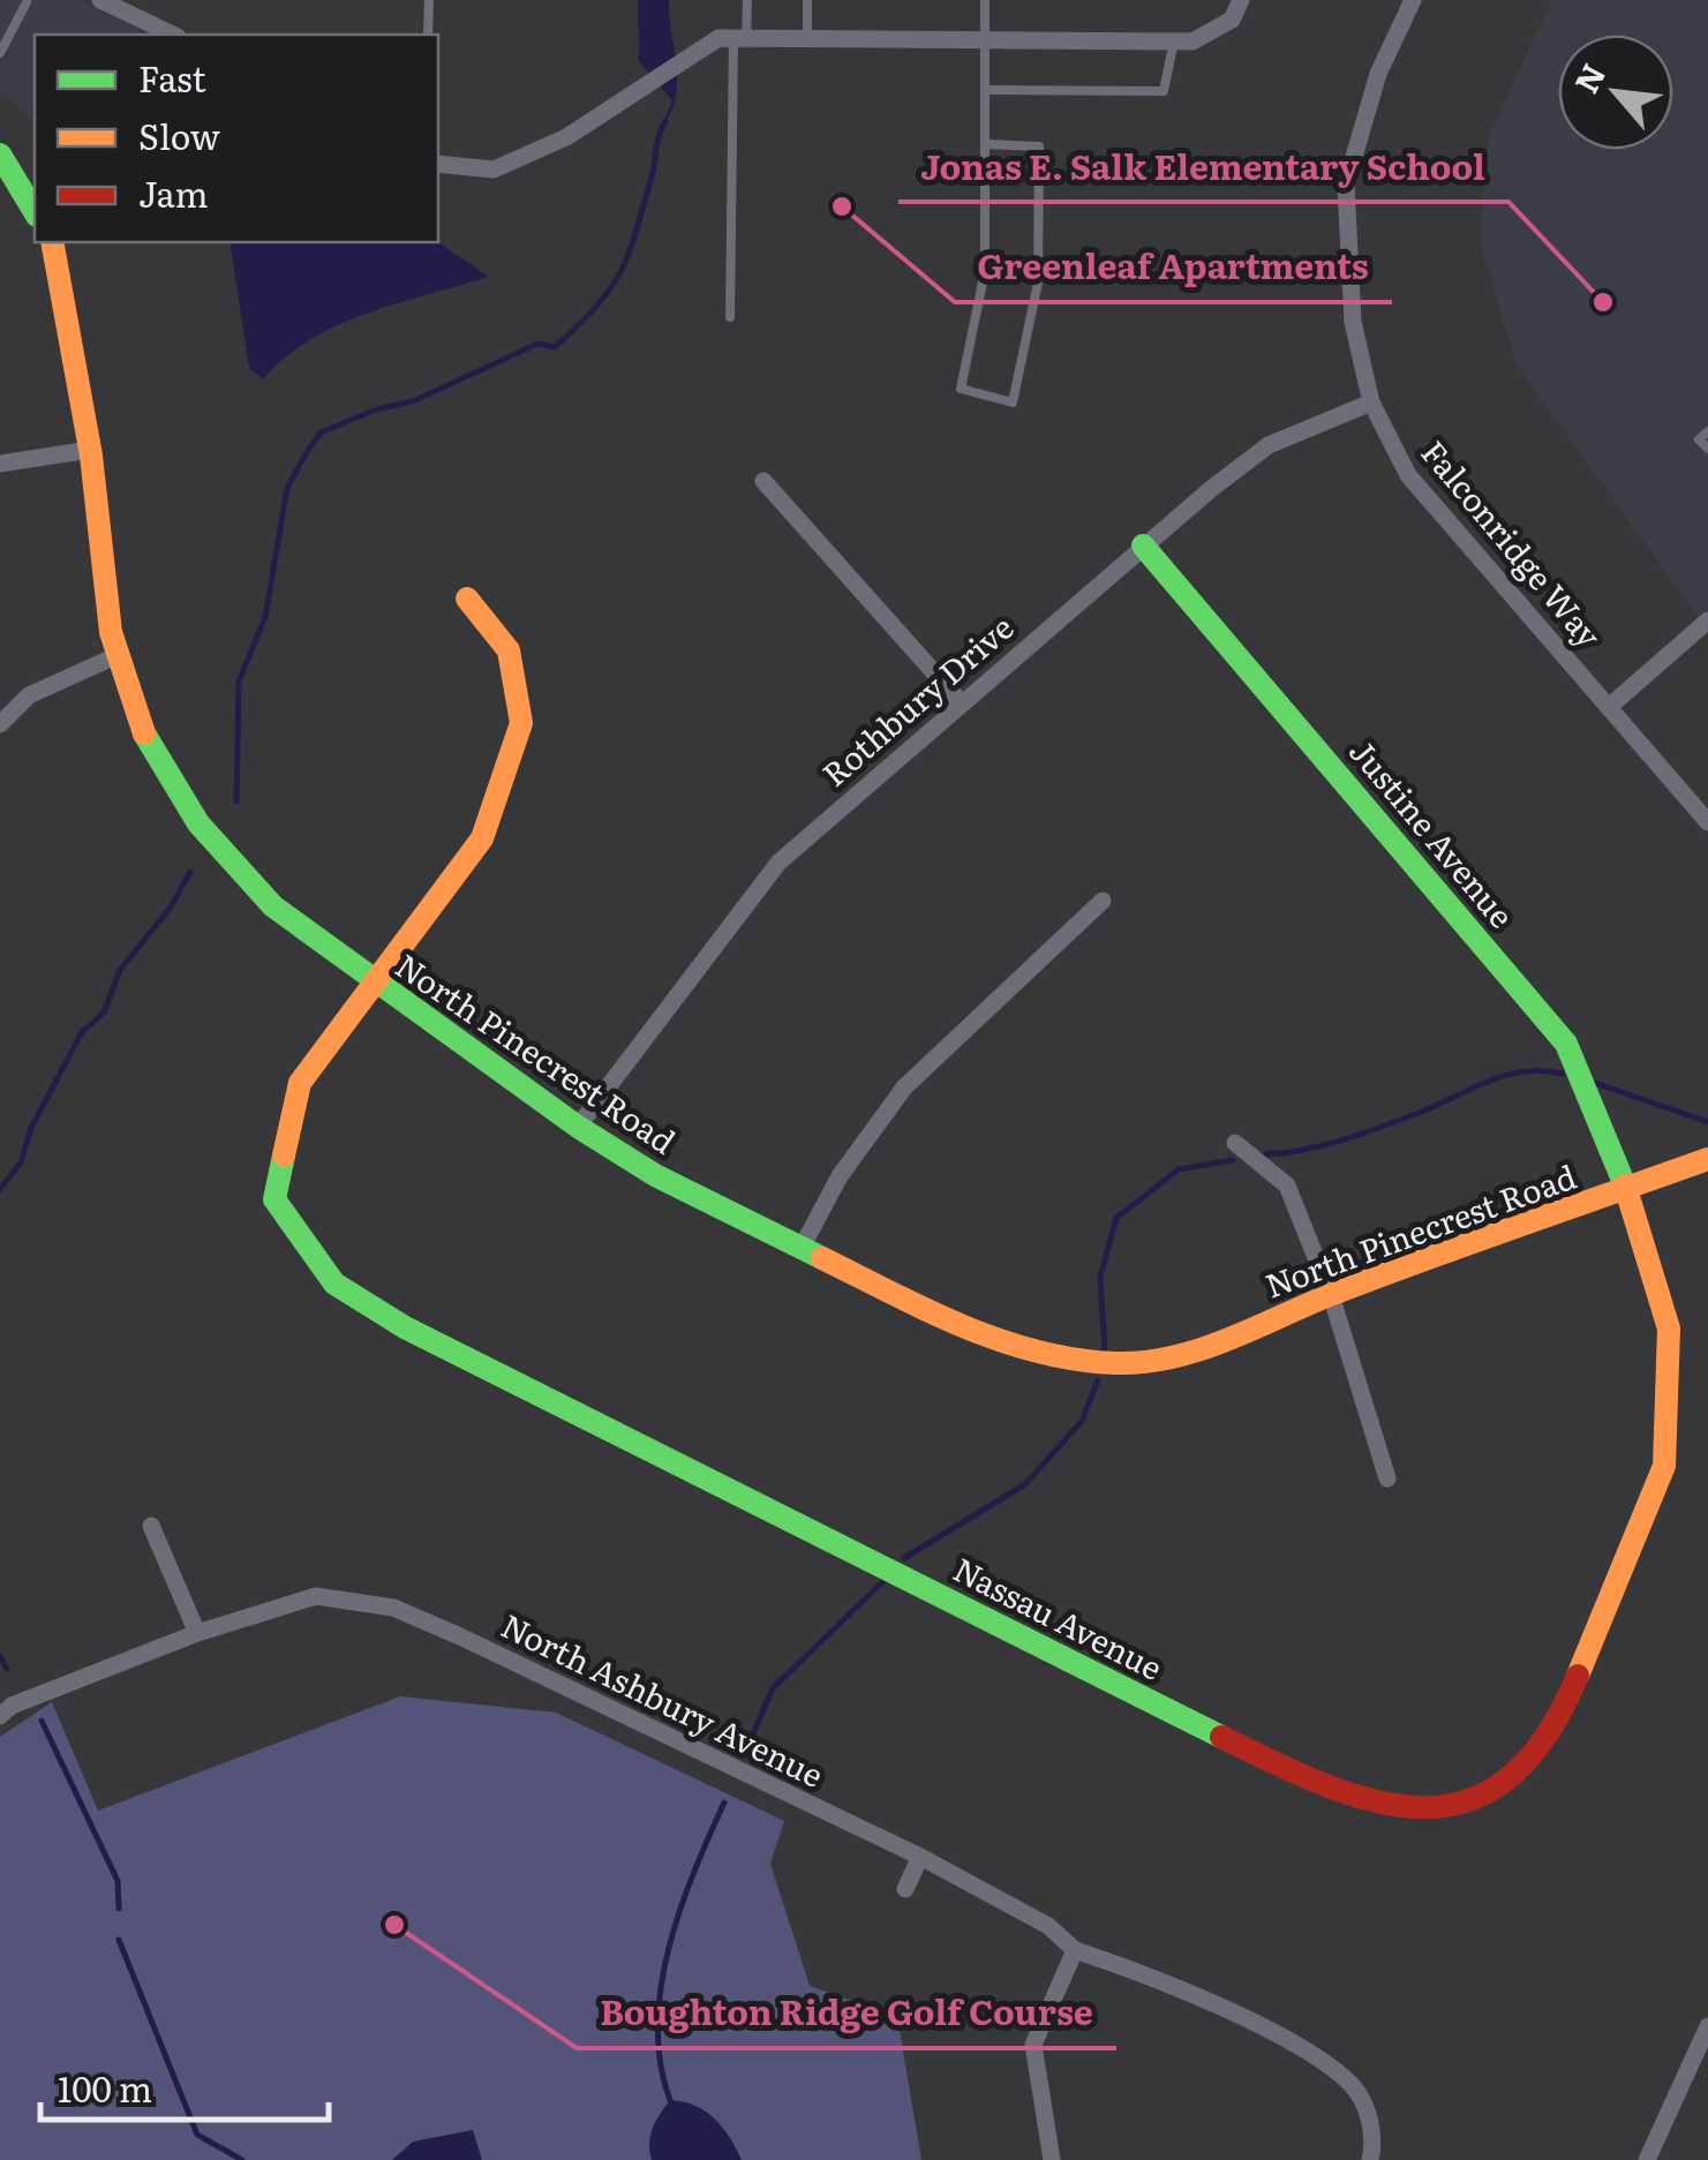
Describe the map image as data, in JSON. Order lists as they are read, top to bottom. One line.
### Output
{"streets":{"street":["Falconridge Way","Rothbury Drive","Justine Avenue","North Pinecrest Road","Nassau Avenue","North Ashbury Avenue"]},"crossings":[["Falconridge Way","Rothbury Drive"],["Rothbury Drive","Justine Avenue"],["Rothbury Drive","North Pinecrest Road"],["Justine Avenue","North Pinecrest Road"],["Justine Avenue","Nassau Avenue"],["North Pinecrest Road","Nassau Avenue"]],"places":["Greenleaf Apartments","Jonas E. Salk Elementary School","Boughton Ridge Golf Course"],"legend":["Fast","Slow","Jam"],"scale_bar":"100 m","north":"top left"}
